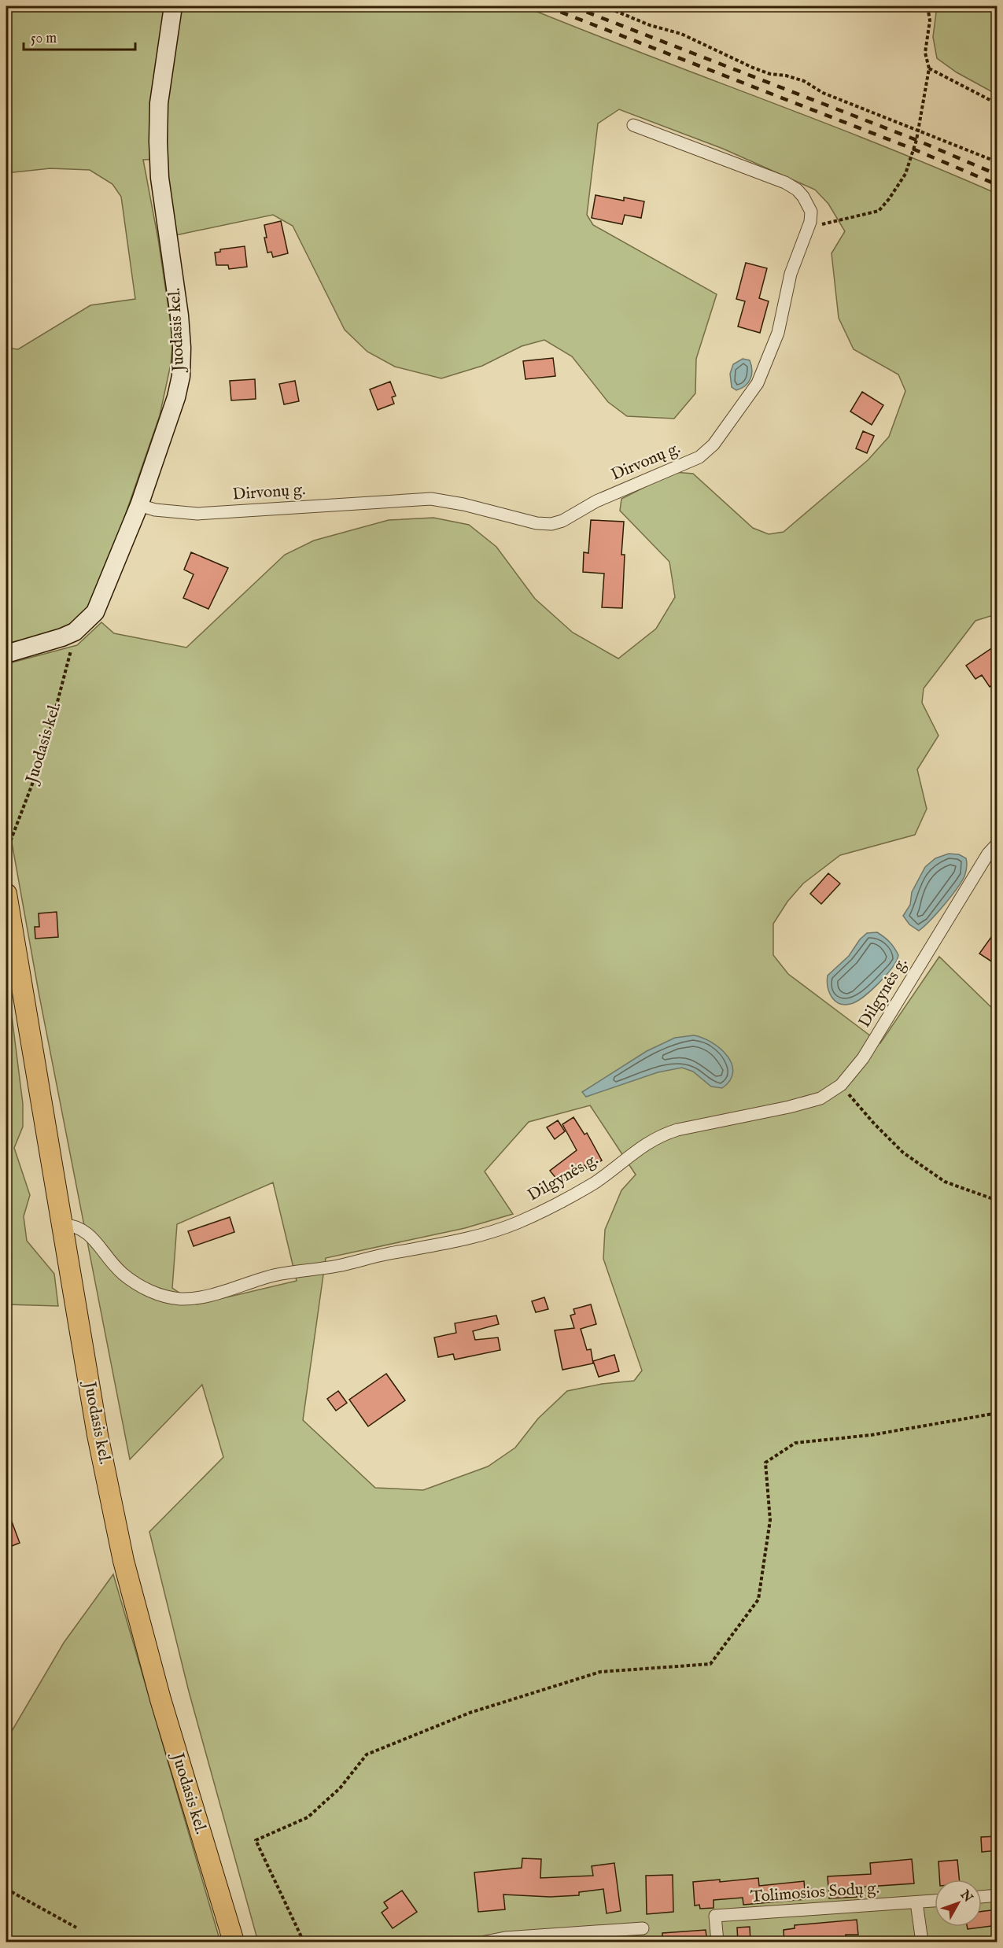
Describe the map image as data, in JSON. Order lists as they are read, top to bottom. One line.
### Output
{"streets":{"main road":["Juodasis kel."],"street":["Dirvonų g.","Dilgynės g.","Tolimosios Sodų g."]},"crossings":[["Juodasis kel.","Dirvonų g."],["Juodasis kel.","Dilgynės g."]],"scale_bar":"50 m","north":"top right"}
